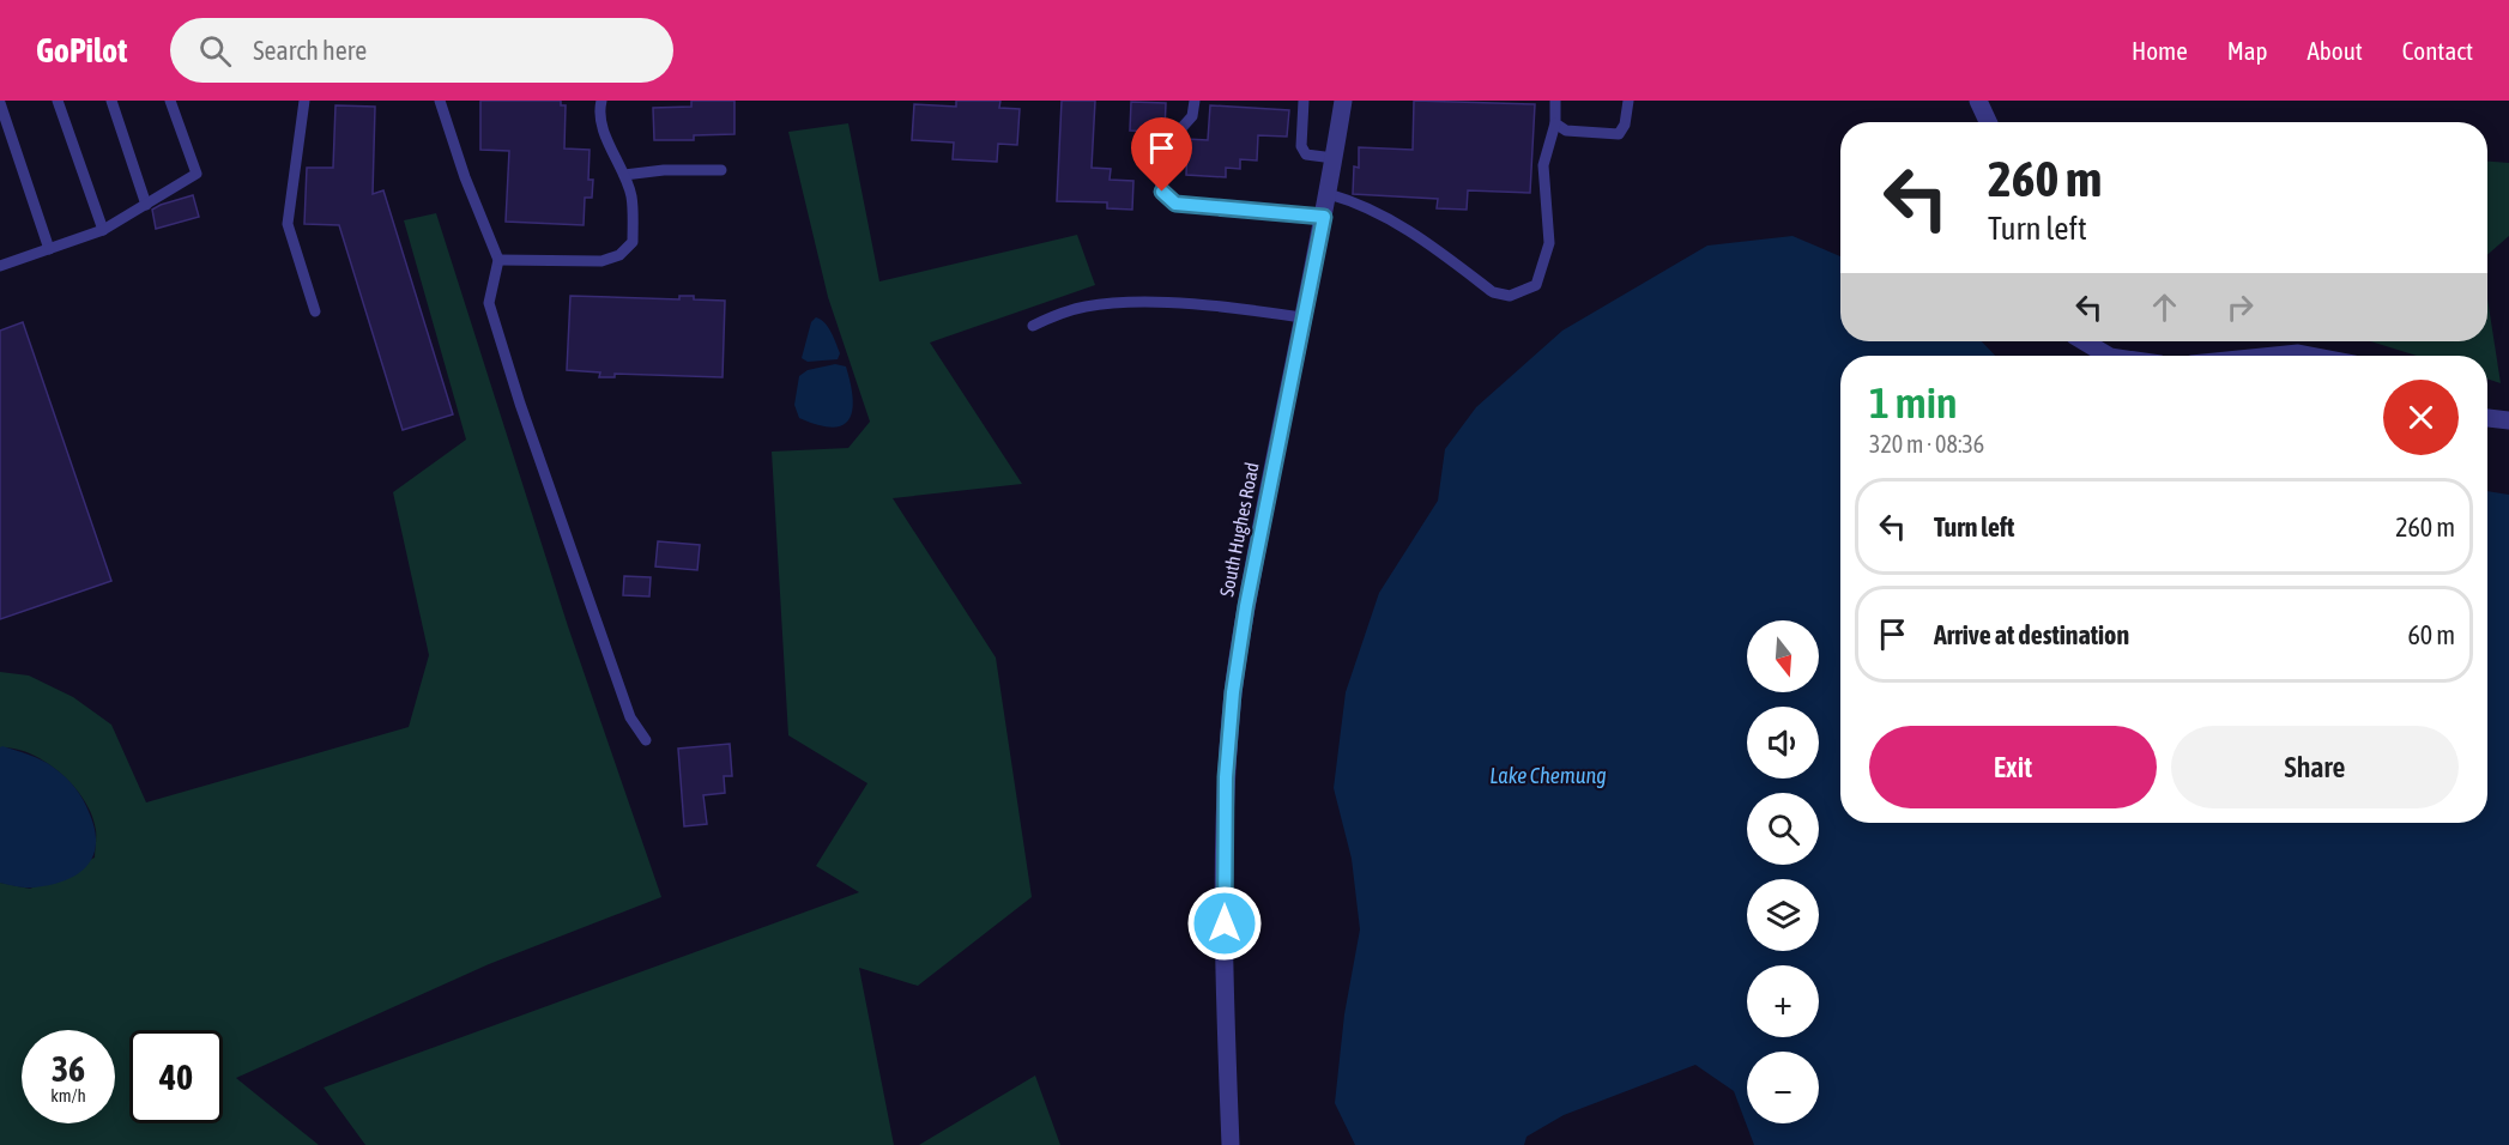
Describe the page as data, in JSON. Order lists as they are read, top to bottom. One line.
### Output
{"streets":{"street":["South Hughes Road"]},"water":["Lake Chemung"],"north":"bottom","page":{"header":"GoPilot","search":"Search here","nav":["Home","Map","About","Contact"],"turn":["260 m","Turn left"],"heading":["1 min","320 m · 08:36"],"list":[{"name":"Turn left","value":"260 m"},{"name":"Arrive at destination","value":"60 m"}],"map_buttons":["+","−"],"buttons":["Exit","Share"],"speed":"36 km/h","limit":"40"}}
